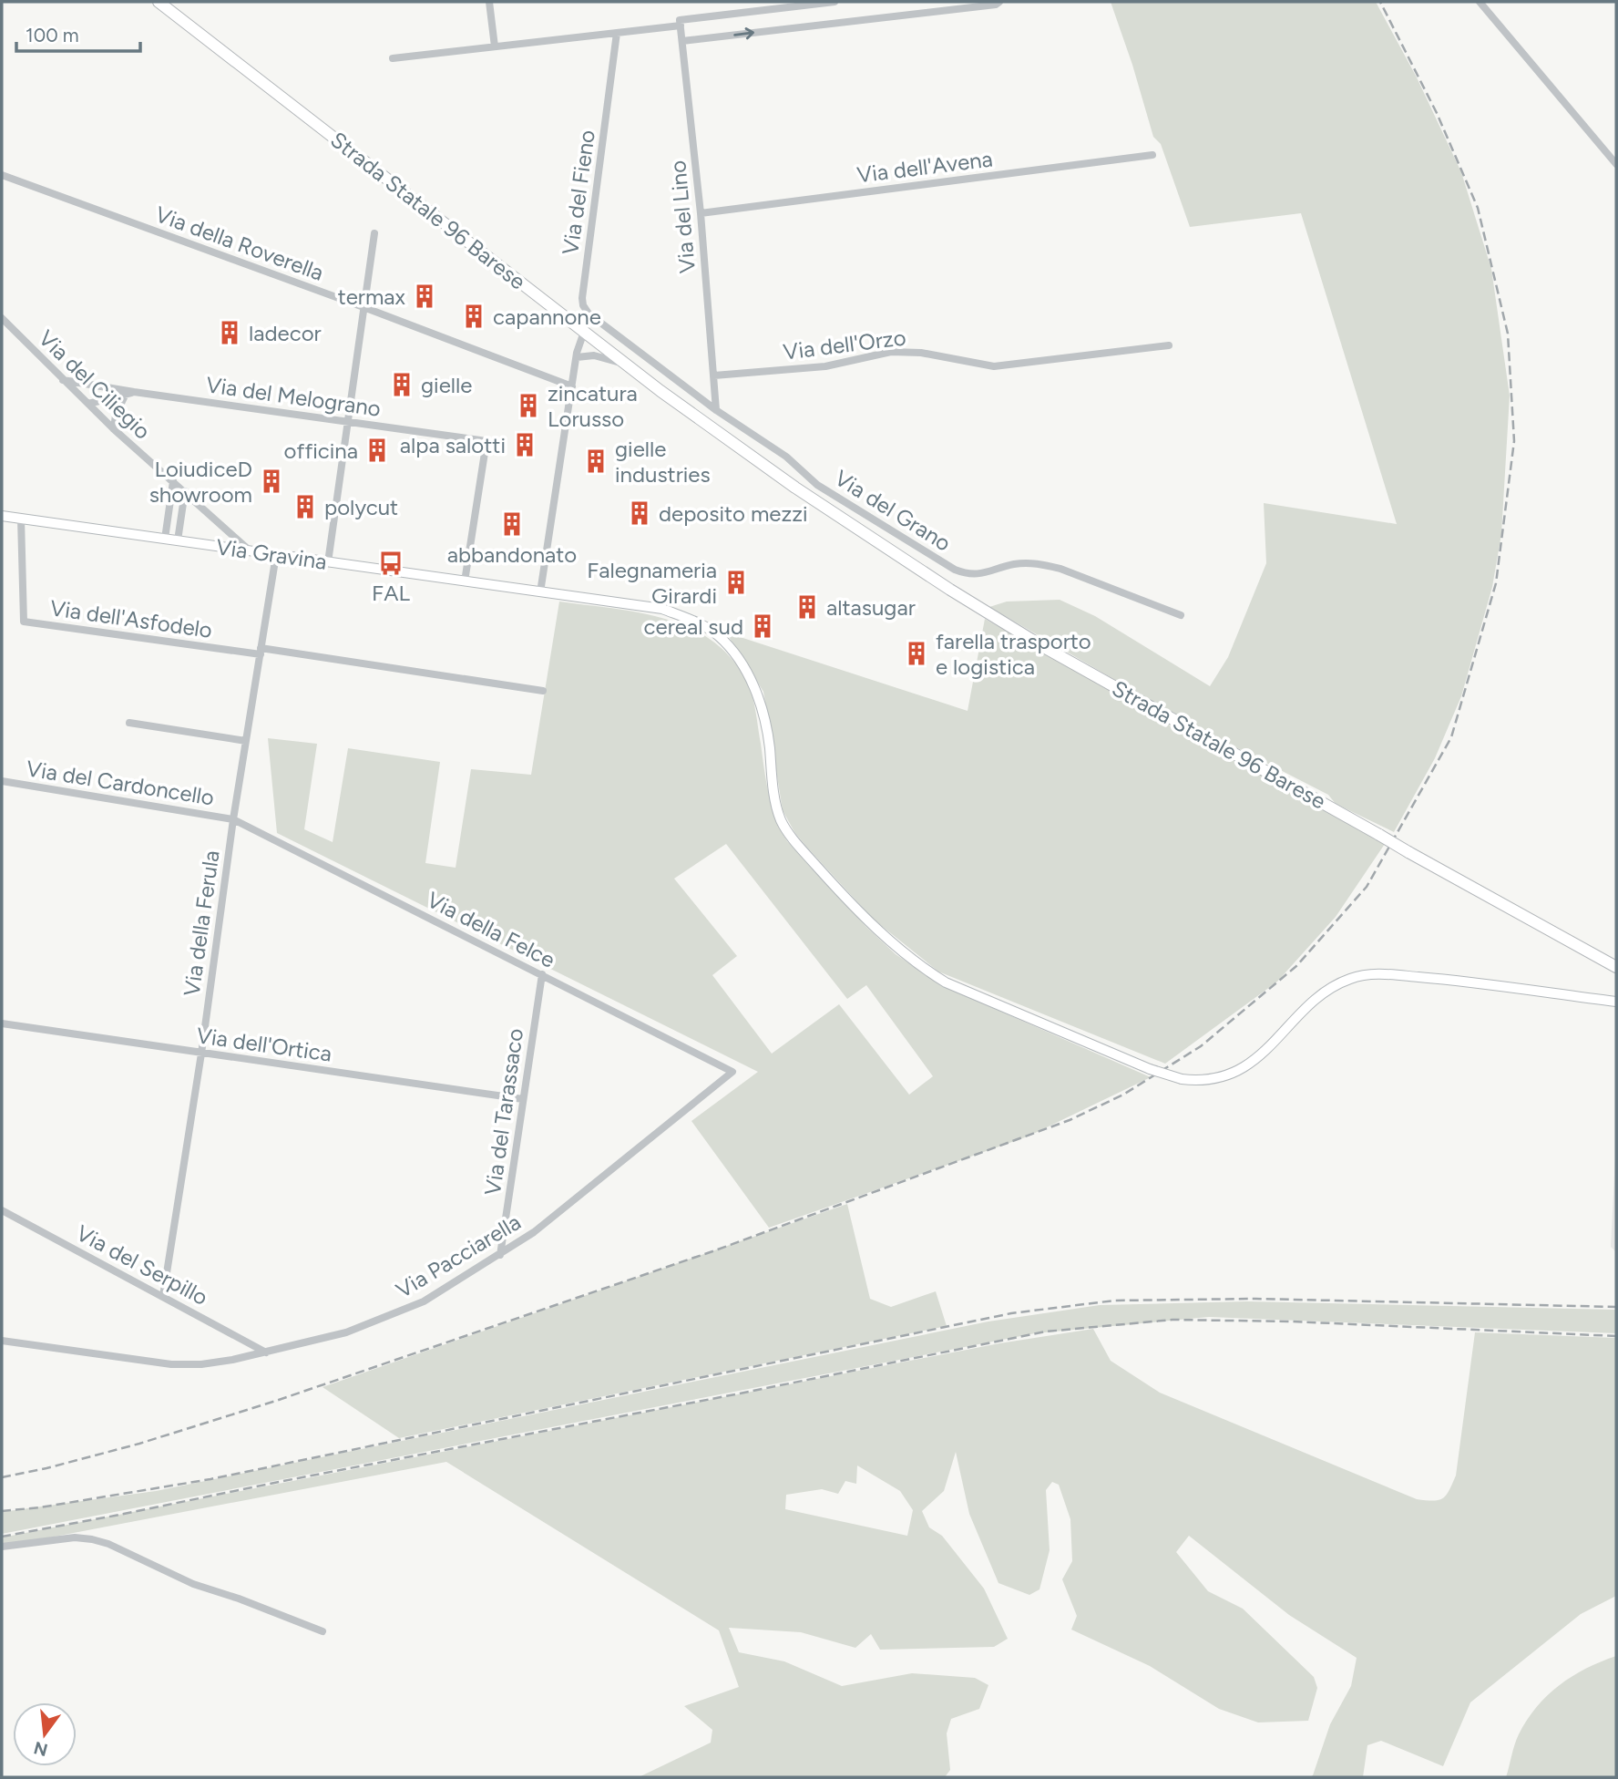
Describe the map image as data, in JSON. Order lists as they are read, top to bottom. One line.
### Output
{"streets":{"main road":["Strada Statale 96 Barese","Via Gravina"],"street":["Via dell'Avena","Via del Fieno","Via del Lino","Via della Roverella","Via dell'Orzo","Via del Ciliegio","Via del Melograno","Via del Grano","Via dell'Asfodelo","Via del Cardoncello","Via della Ferula","Via della Felce","Via dell'Ortica","Via del Tarassaco","Via Pacciarella","Via del Serpillo"]},"crossings":[["Via dell'Avena","Via del Lino"],["Via del Fieno","Via del Grano"],["Via del Lino","Via dell'Orzo"],["Via del Lino","Via del Grano"],["Via del Ciliegio","Via del Melograno"],["Via del Ciliegio","Via Gravina"],["Via del Melograno","Via Gravina"],["Via Gravina","Via dell'Asfodelo"],["Via Gravina","Via della Ferula"],["Via dell'Asfodelo","Via della Ferula"],["Via del Cardoncello","Via della Ferula"],["Via del Cardoncello","Via della Felce"],["Via della Ferula","Via della Felce"],["Via della Ferula","Via dell'Ortica"],["Via della Ferula","Via del Serpillo"],["Via della Felce","Via del Tarassaco"],["Via della Felce","Via Pacciarella"],["Via dell'Ortica","Via del Tarassaco"],["Via del Tarassaco","Via Pacciarella"],["Via Pacciarella","Via del Serpillo"]],"places":{"building":["termax","capannone","ladecor","gielle","zincatura Lorusso","alpa salotti","officina","gielle industries","LoiudiceD showroom","polycut","deposito mezzi","abbandonato","Falegnameria Girardi","altasugar","cereal sud","farella trasporto e logistica"],"bus stop":["FAL"]},"scale_bar":"100 m","north":"bottom"}
